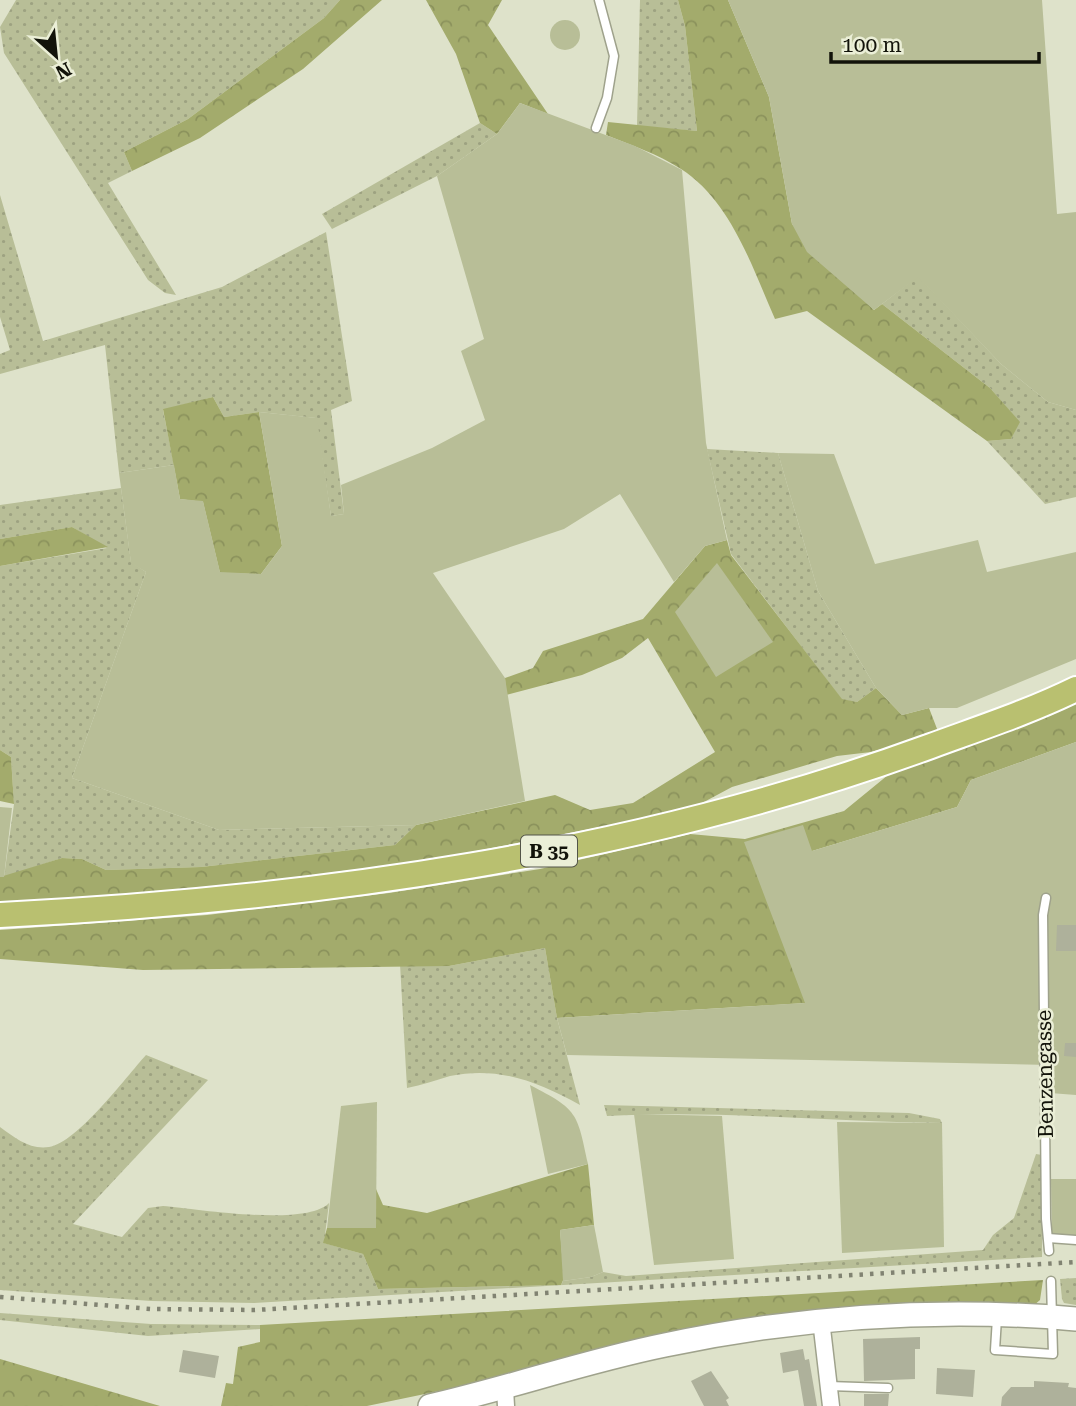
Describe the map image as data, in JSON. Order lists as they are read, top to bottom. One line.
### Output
{"streets":{"main road":["B 35"],"lane":["Benzengasse"]},"scale_bar":"100 m","north":"bottom right"}
